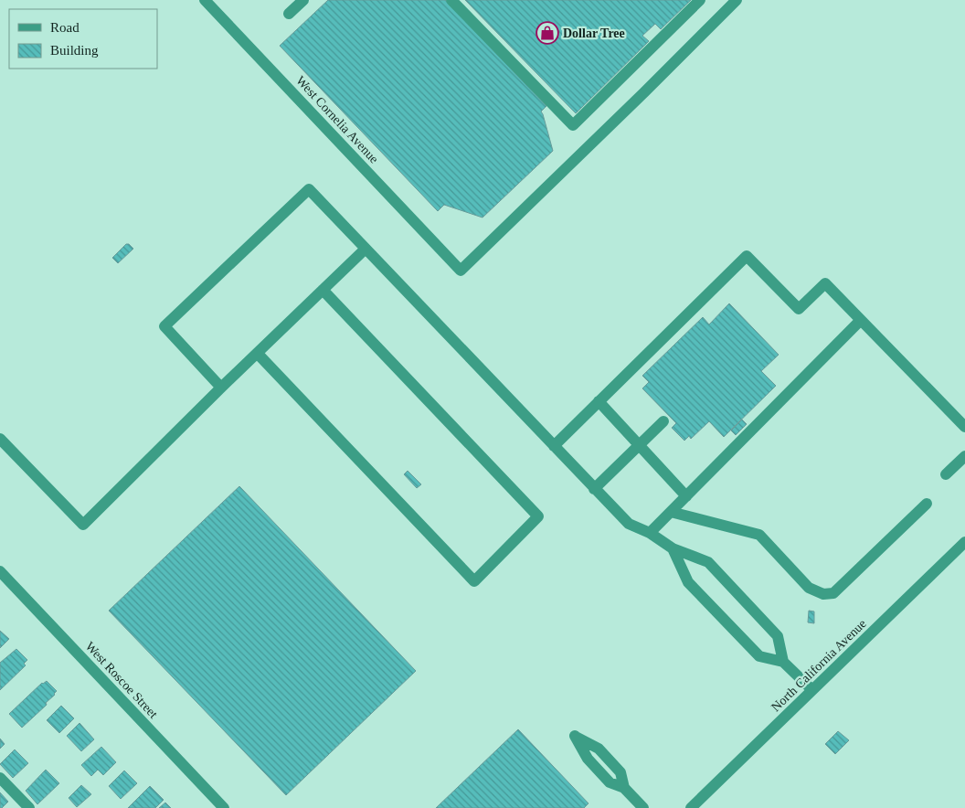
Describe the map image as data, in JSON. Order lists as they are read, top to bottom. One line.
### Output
{"streets":{"street":["West Cornelia Avenue","North California Avenue","West Roscoe Street"]},"places":{"shop":["Dollar Tree"]},"legend":["Road","Building"]}
